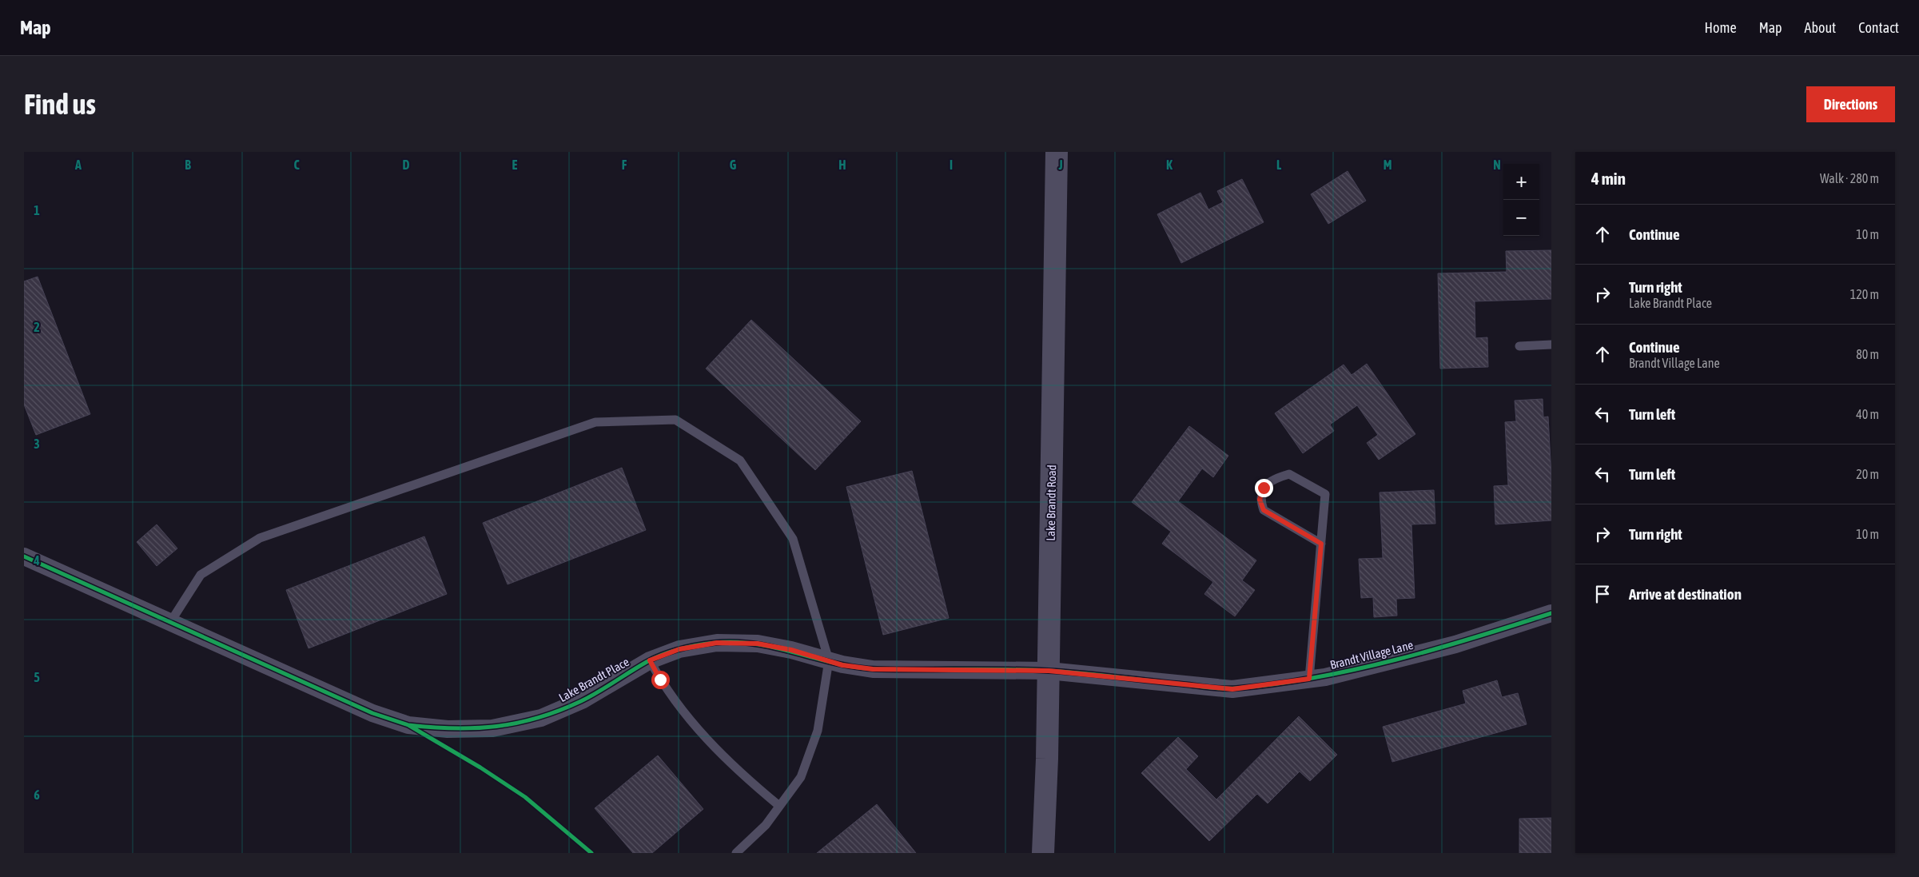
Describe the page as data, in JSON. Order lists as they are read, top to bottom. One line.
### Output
{"streets":{"street":["Lake Brandt Road","Brandt Village Lane","Lake Brandt Place"]},"crossings":[["Lake Brandt Road","Brandt Village Lane"],["Lake Brandt Road","Lake Brandt Place"],["Brandt Village Lane","Lake Brandt Place"]],"page":{"header":"Map","nav":["Home","Map","About","Contact"],"buttons":"Directions","title":"Find us","heading":["4 min","Walk · 280 m"],"map_buttons":["+","−"],"list":[["Continue","10 m"],["Turn right","Lake Brandt Place","120 m"],["Continue","Brandt Village Lane","80 m"],["Turn left","40 m"],["Turn left","20 m"],["Turn right","10 m"],"Arrive at destination"]},"grid":{"columns":["A","B","C","D","E","F","G","H","I","J","K","L","M","N"],"rows":["1","2","3","4","5","6"]}}
